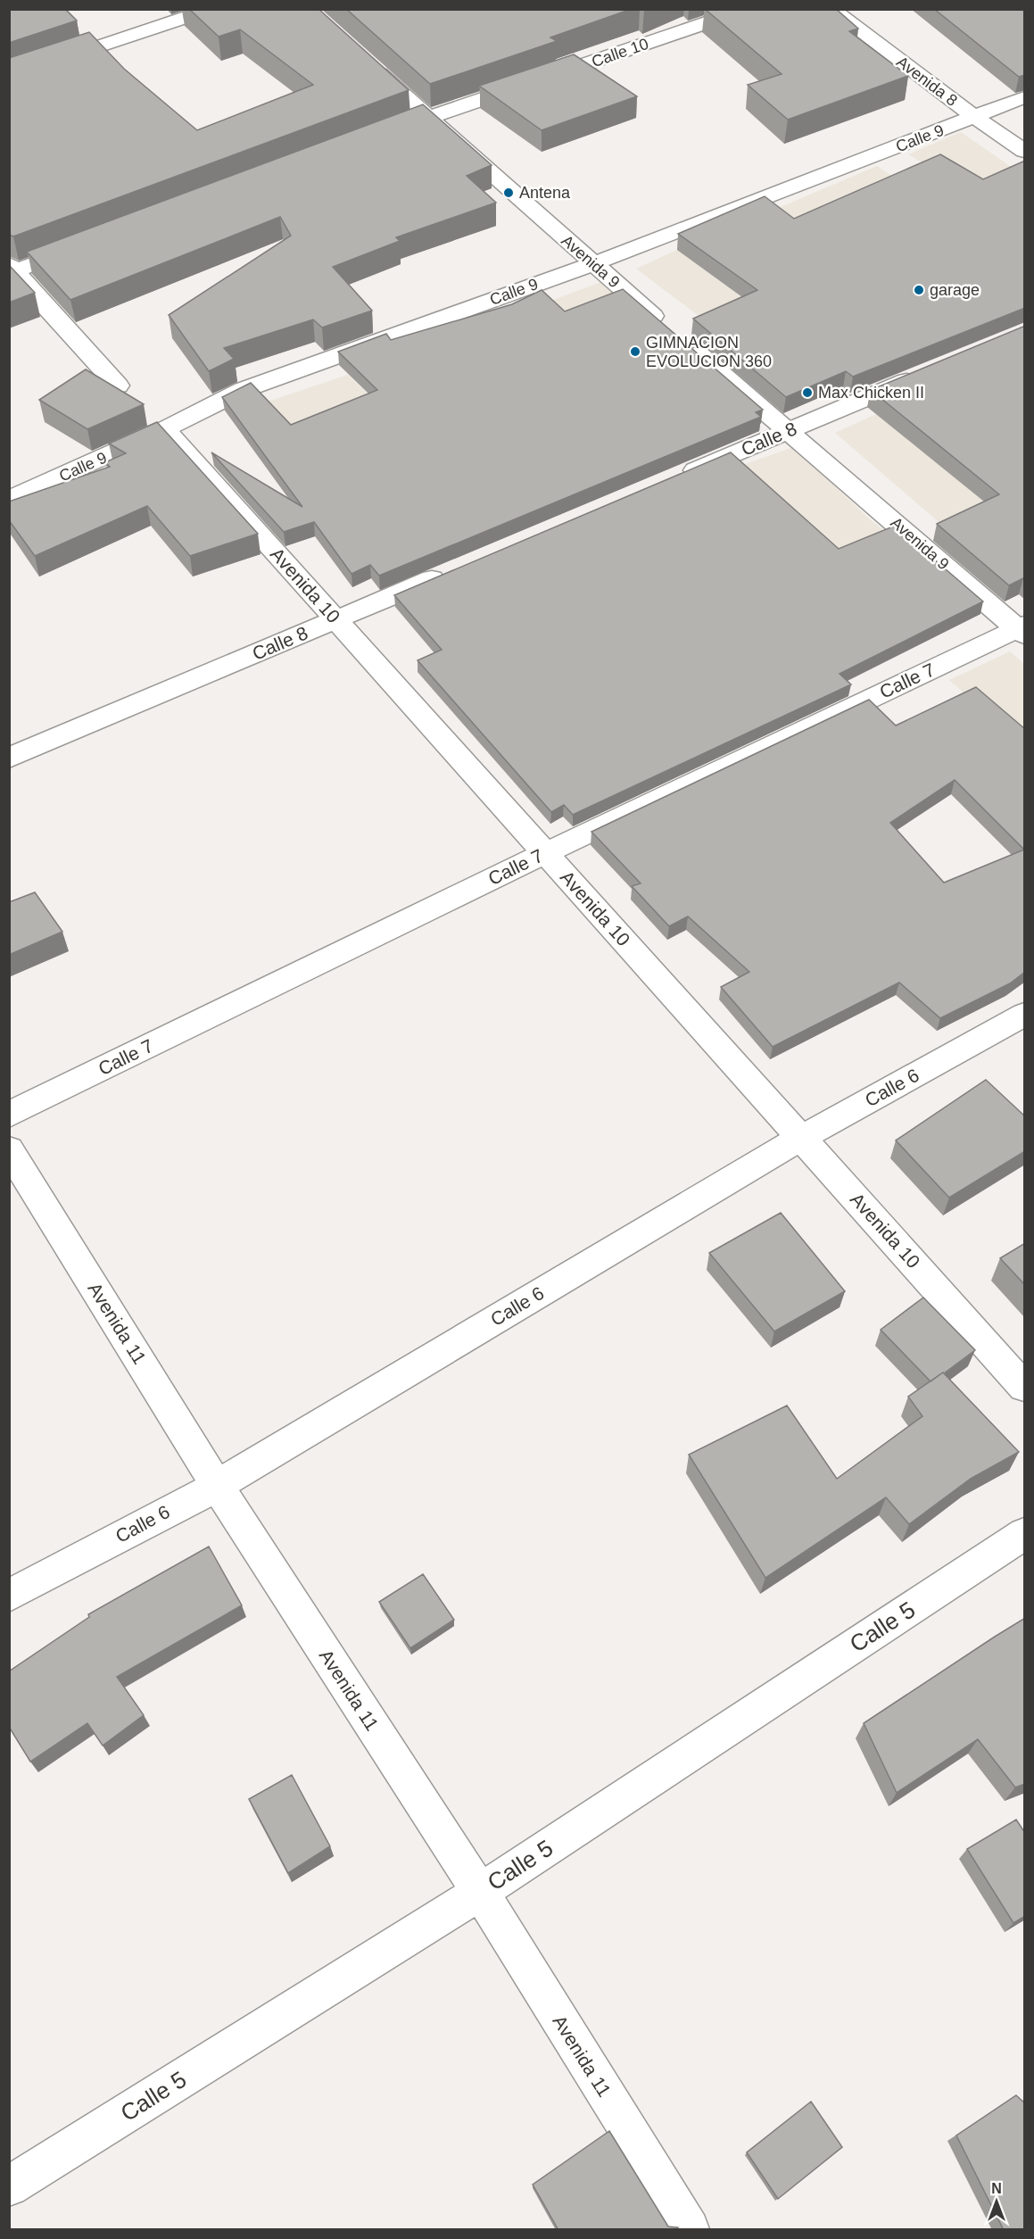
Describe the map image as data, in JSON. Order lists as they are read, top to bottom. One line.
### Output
{"streets":{"street":["Calle 10","Avenida 8","Calle 9","Avenida 9","Calle 8","Avenida 10","Calle 7","Calle 6","Avenida 11","Calle 5"]},"crossings":[["Calle 10","Avenida 9"],["Avenida 8","Calle 9"],["Calle 9","Avenida 9"],["Calle 9","Avenida 10"],["Avenida 9","Calle 8"],["Avenida 9","Calle 7"],["Calle 8","Avenida 10"],["Avenida 10","Calle 7"],["Avenida 10","Calle 6"],["Calle 6","Avenida 11"],["Avenida 11","Calle 5"]],"places":["Antena","garage","GIMNACION EVOLUCION 360","Max Chicken II"],"north":"top"}
